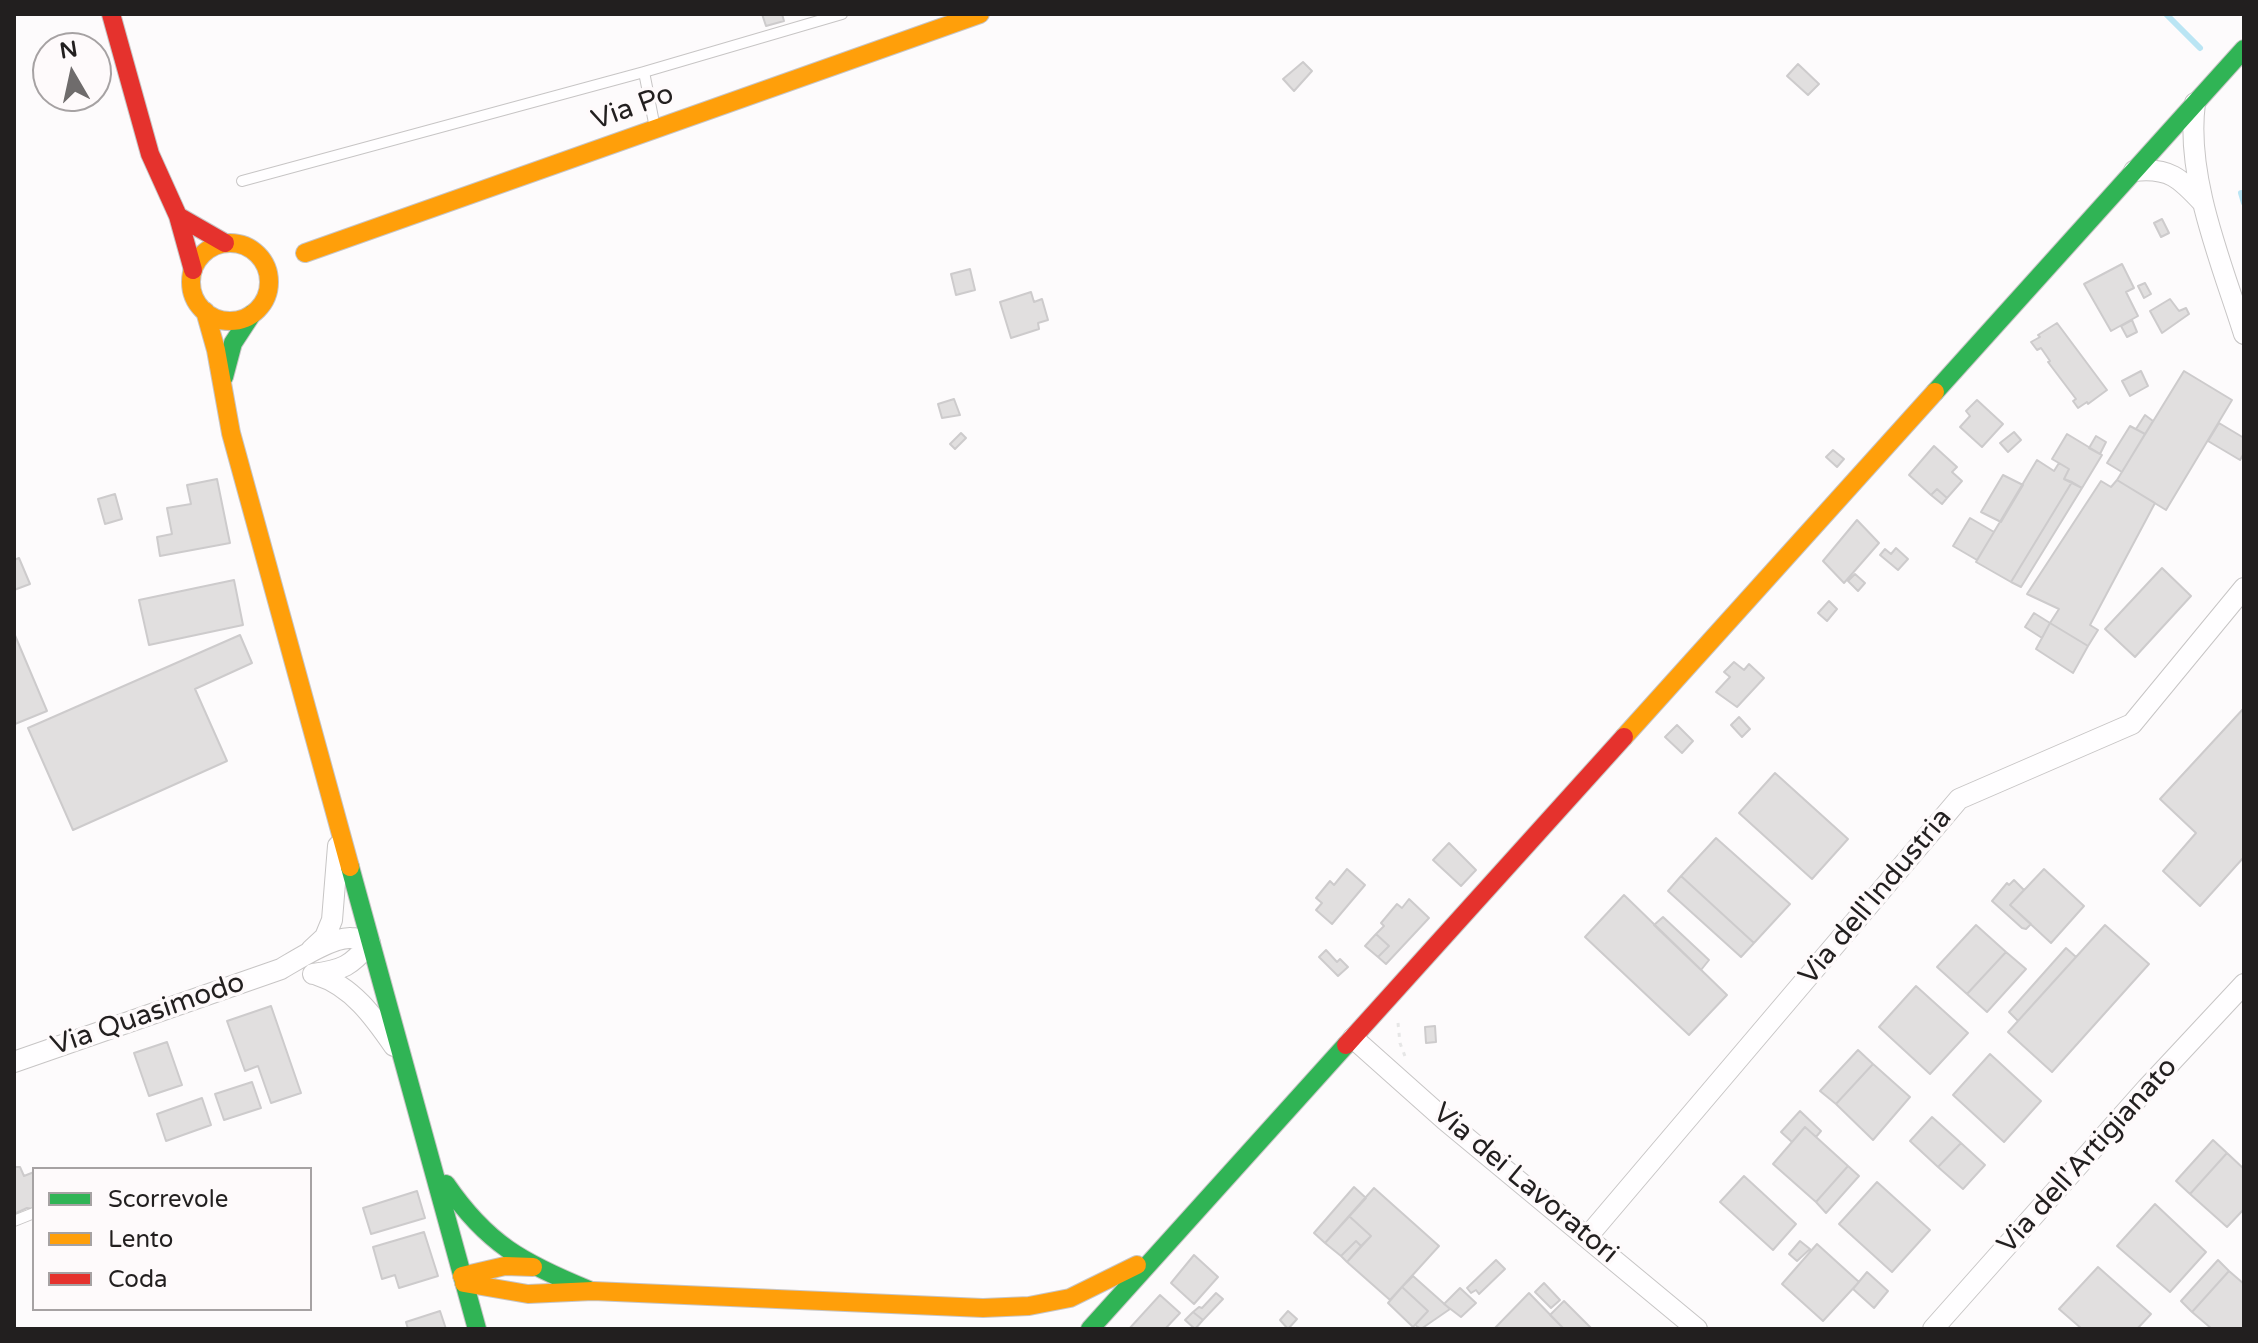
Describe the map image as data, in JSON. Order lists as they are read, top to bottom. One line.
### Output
{"streets":{"main road":["Via Po"],"street":["Via dell'Industria","Via Quasimodo","Via dell'Artigianato","Via dei Lavoratori"]},"crossings":[["Via dell'Industria","Via dei Lavoratori"]],"legend":["Scorrevole","Lento","Coda"],"north":"top"}
